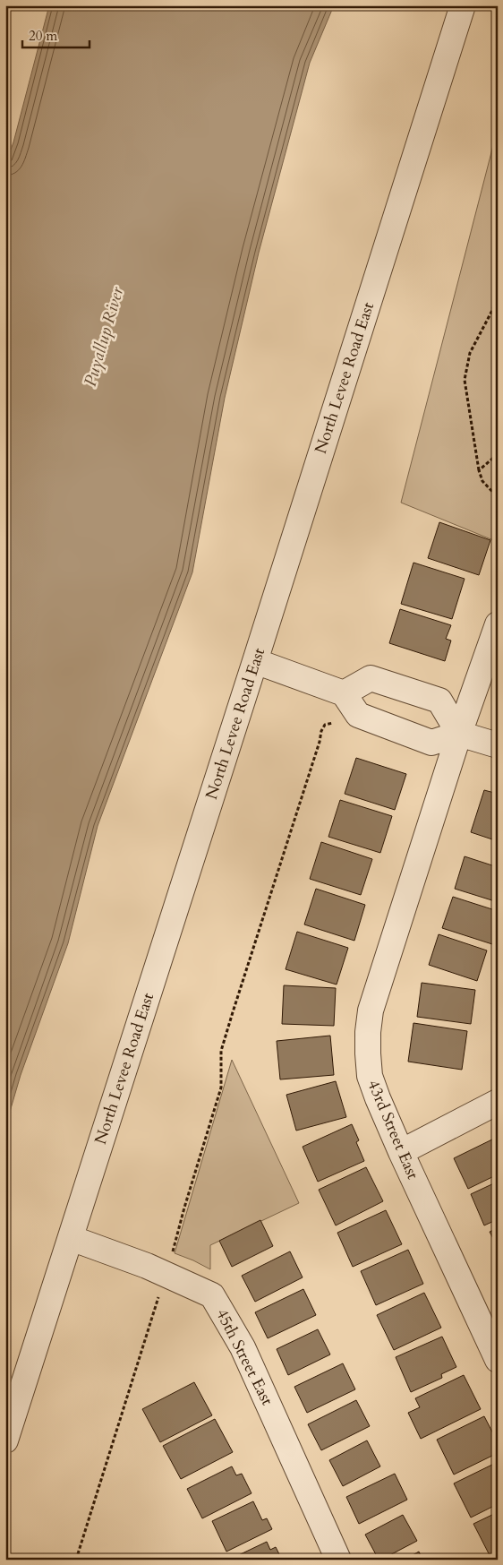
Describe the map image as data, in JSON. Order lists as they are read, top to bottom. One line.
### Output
{"streets":{"street":["North Levee Road East","43rd Street East","45th Street East"]},"crossings":[["North Levee Road East","45th Street East"]],"water":["Puyallup River"],"scale_bar":"20 m"}
